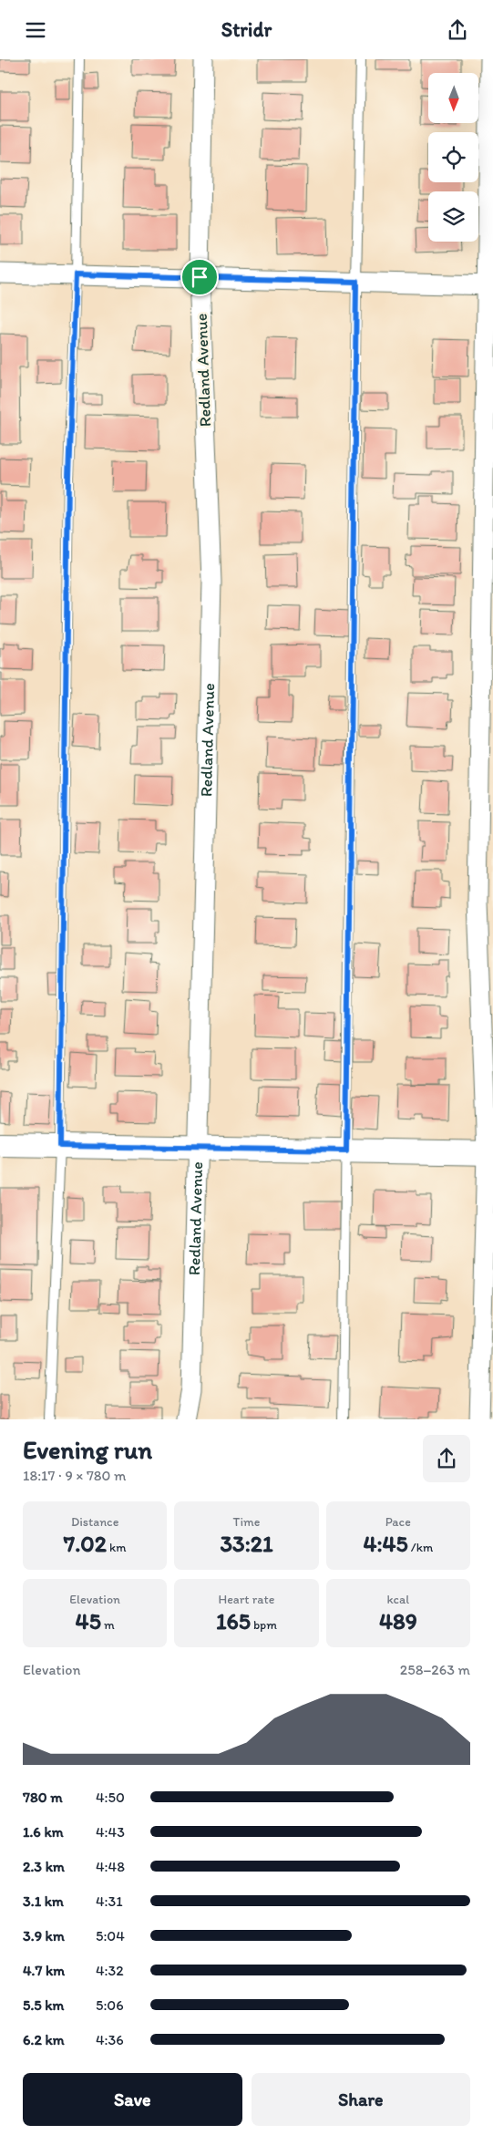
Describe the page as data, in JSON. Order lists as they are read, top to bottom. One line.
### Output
{"streets":{"street":["Redland Avenue"]},"north":"bottom","page":{"header":"Stridr","heading":["Evening run","18:17 · 9 × 780 m"],"stats":[["Distance","7.02 km"],["Time","33:21"],["Pace","4:45 /km"],["Elevation","45 m"],["Heart rate","165 bpm"],["kcal","489"]],"chart":["Elevation","258–263 m"],"list":[{"name":"780 m","note":"4:50"},{"name":"1.6 km","note":"4:43"},{"name":"2.3 km","note":"4:48"},{"name":"3.1 km","note":"4:31"},{"name":"3.9 km","note":"5:04"},{"name":"4.7 km","note":"4:32"},{"name":"5.5 km","note":"5:06"},{"name":"6.2 km","note":"4:36"}],"buttons":["Save","Share"]}}
